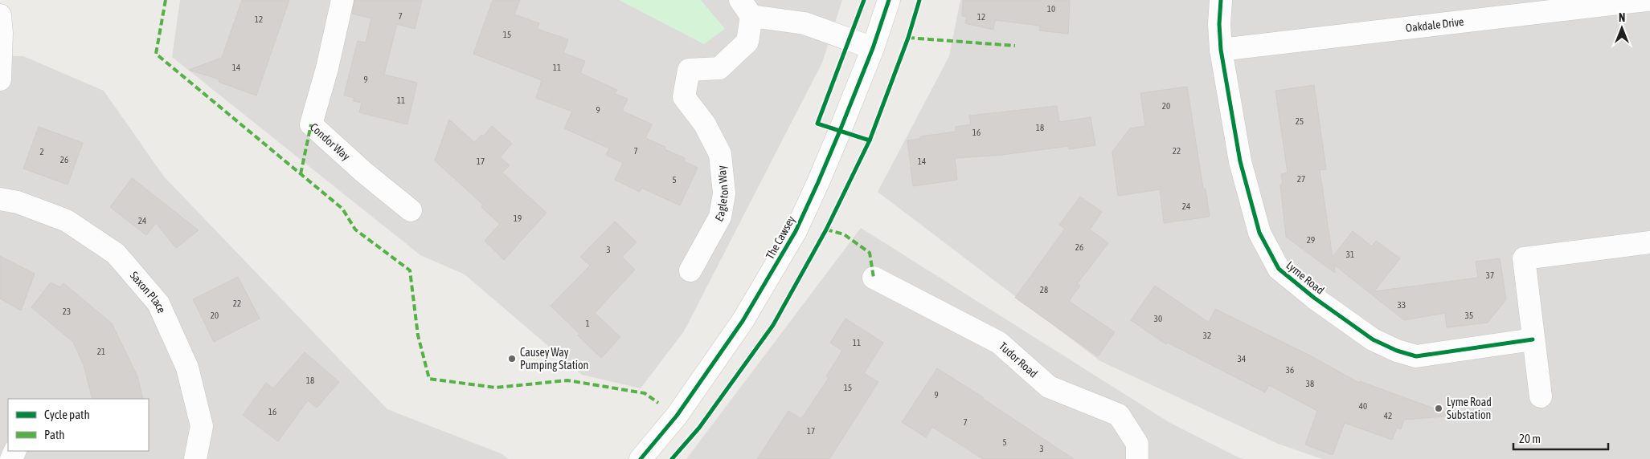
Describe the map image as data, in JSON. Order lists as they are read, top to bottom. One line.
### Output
{"streets":{"street":["Oakdale Drive","Condor Way","Eagleton Way","The Cawsey","Lyme Road","Saxon Place","Tudor Road"]},"crossings":[["Oakdale Drive","Lyme Road"],["Eagleton Way","The Cawsey"]],"places":["Causey Way Pumping Station","Lyme Road Substation"],"house_numbers":["10","7","12","12","15","14","11","9","11","20","9","25","18","16","7","22","2","26","17","14","27","5","24","19","24","29","26","3","31","37","28","22","33","23","20","35","30","1","32","11","21","34","36","18","38","15","9","40","16","42","7","17","5","3"],"legend":["Cycle path","Path"],"scale_bar":"20 m","north":"top"}
